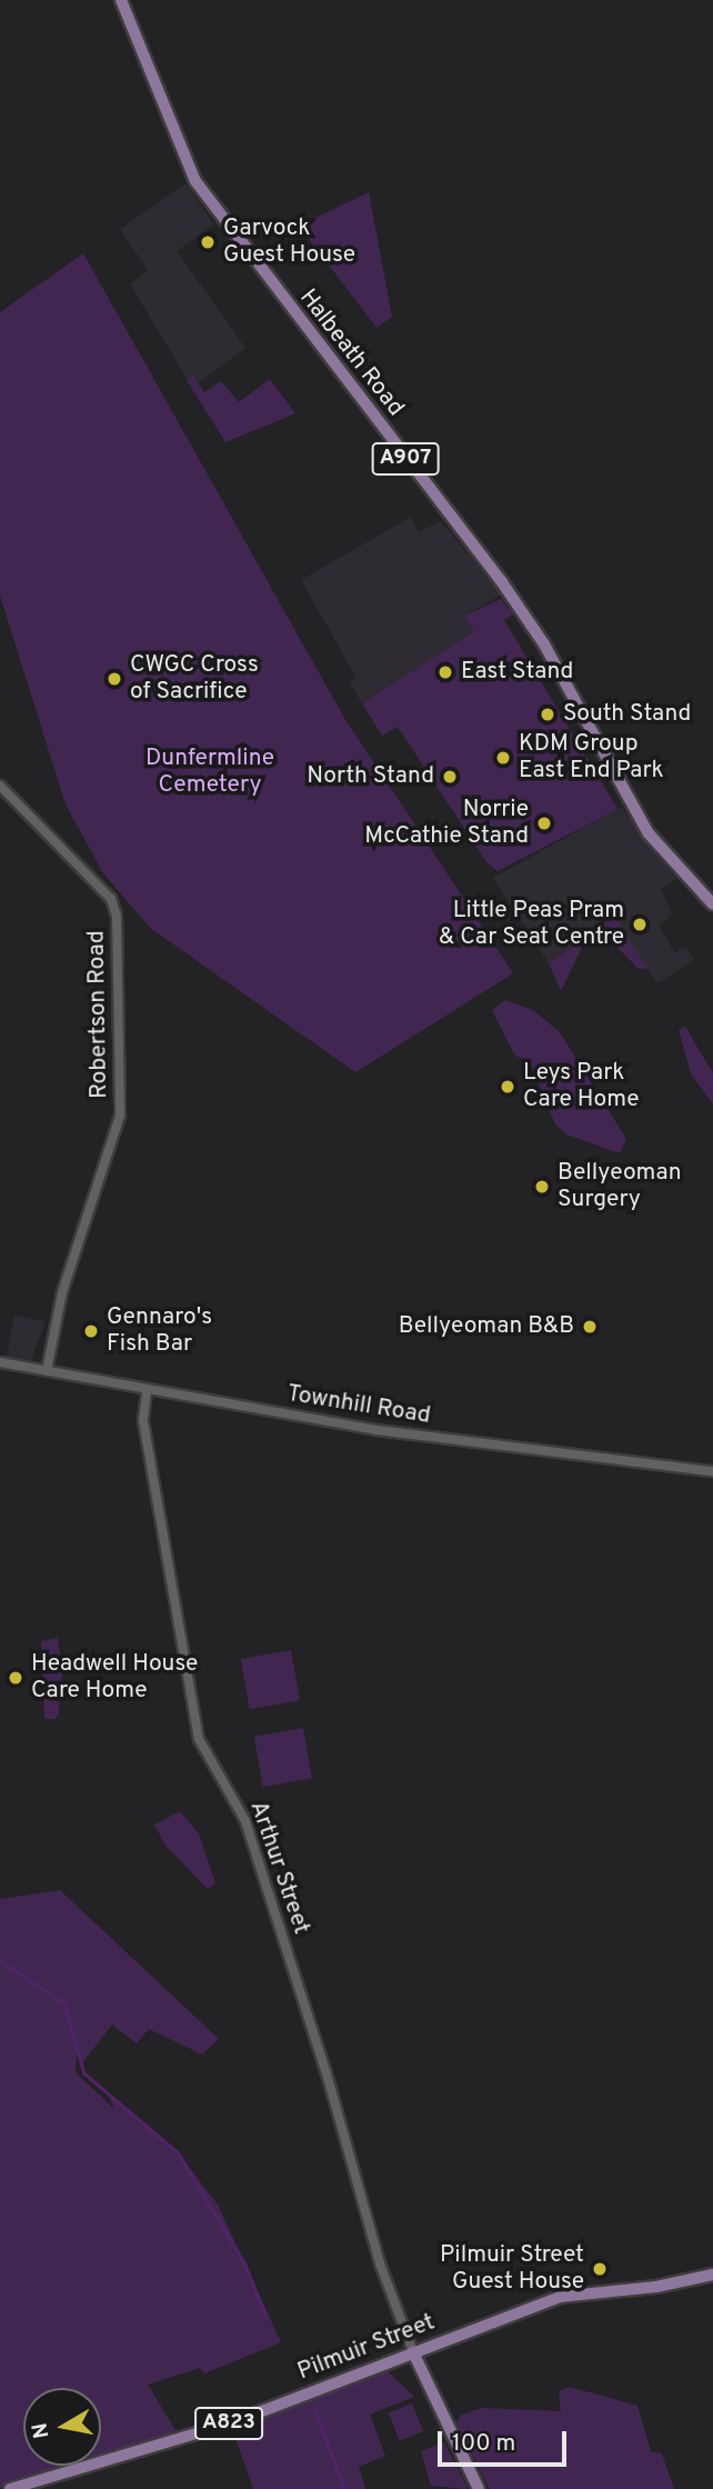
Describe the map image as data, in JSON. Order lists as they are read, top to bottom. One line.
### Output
{"streets":{"main road":["Halbeath Road","A907","Pilmuir Street","A823"],"street":["Robertson Road","Townhill Road","Arthur Street"]},"crossings":[["Robertson Road","Townhill Road"],["Townhill Road","Arthur Street"],["Arthur Street","Pilmuir Street"]],"parks":["Dunfermline Cemetery"],"places":["Garvock Guest House","East Stand","CWGC Cross of Sacrifice","South Stand","KDM Group East End Park","North Stand","Norrie McCathie Stand","Little Peas Pram & Car Seat Centre","Leys Park Care Home","Bellyeoman Surgery","Bellyeoman B&B","Gennaro's Fish Bar","Headwell House Care Home","Pilmuir Street Guest House"],"scale_bar":"100 m","north":"left"}
